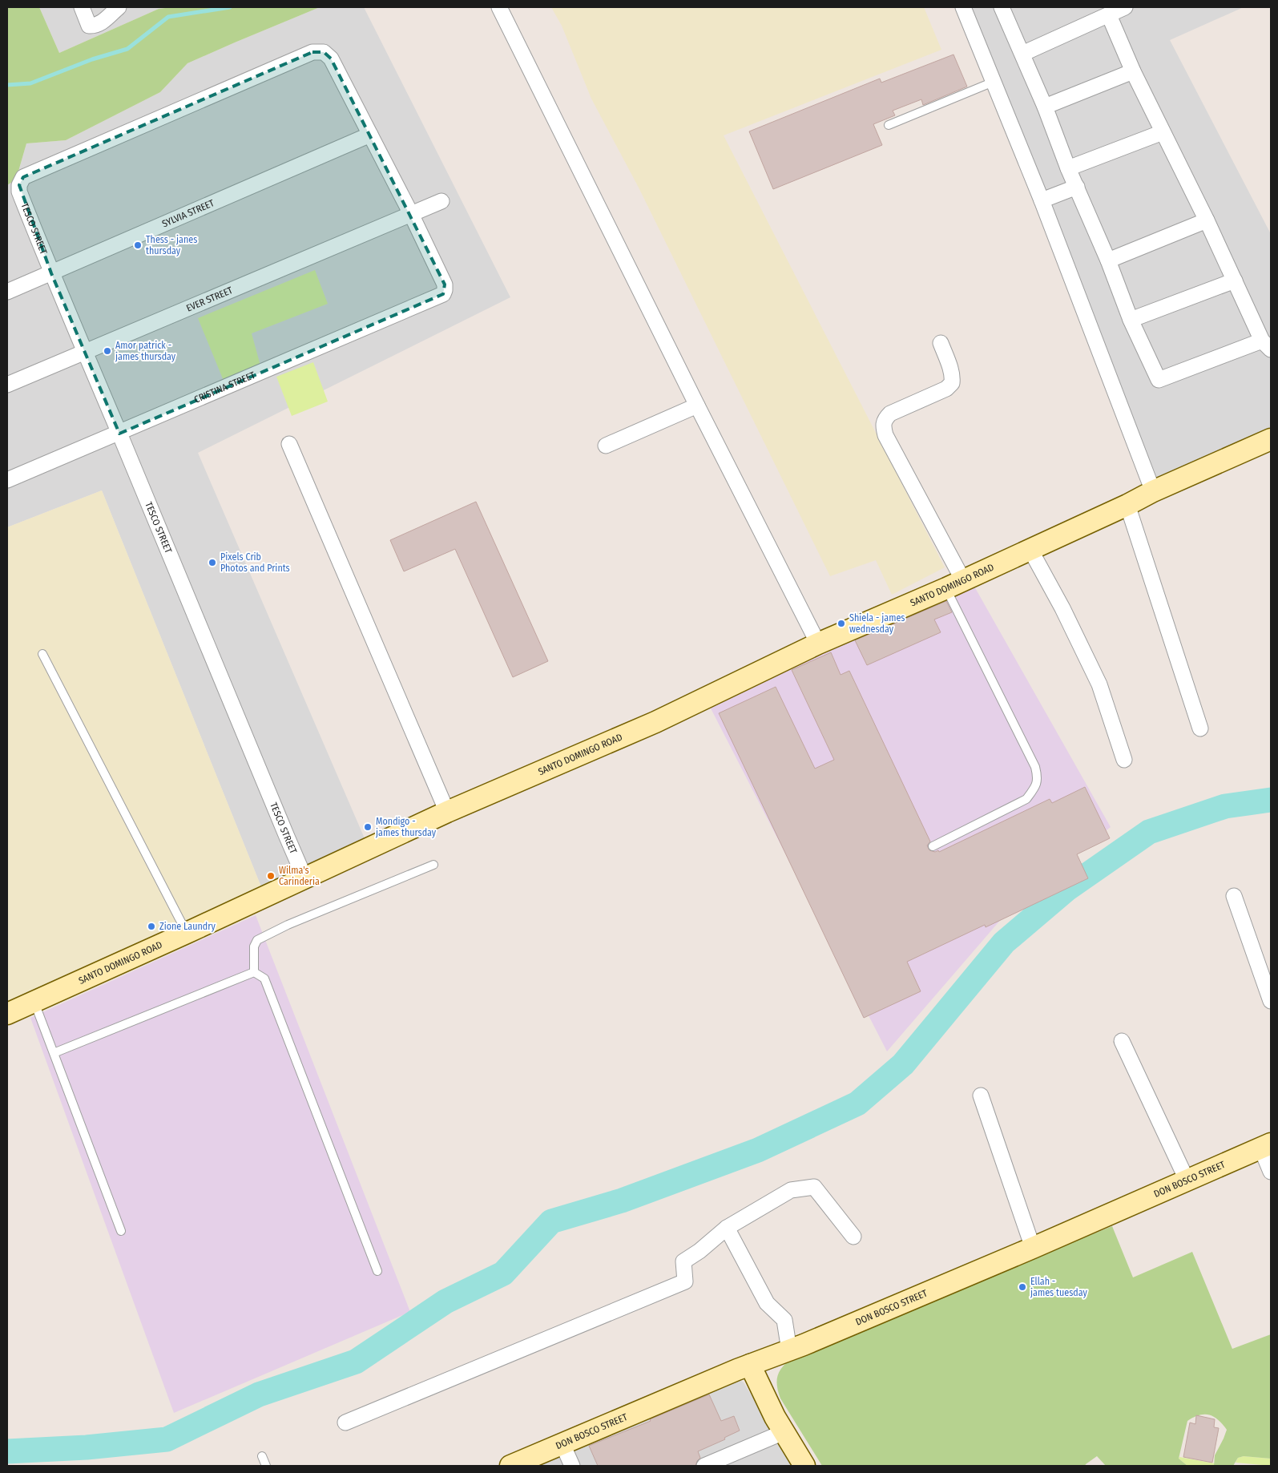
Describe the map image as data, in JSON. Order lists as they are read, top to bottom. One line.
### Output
{"streets":{"street":["SYLVIA STREET","TESCO STREET","EVER STREET","CRISTINA STREET","SANTO DOMINGO ROAD","DON BOSCO STREET"]},"crossings":[["SYLVIA STREET","TESCO STREET"],["TESCO STREET","EVER STREET"],["TESCO STREET","CRISTINA STREET"],["TESCO STREET","SANTO DOMINGO ROAD"],["EVER STREET","CRISTINA STREET"]],"places":["Thess - janes thursday","Amor patrick - james thursday","Pixels Crib Photos and Prints","Shiela - james wednesday","Mondigo - james thursday","Wilma's Carinderia","Zione Laundry","Ellah - james tuesday"]}
